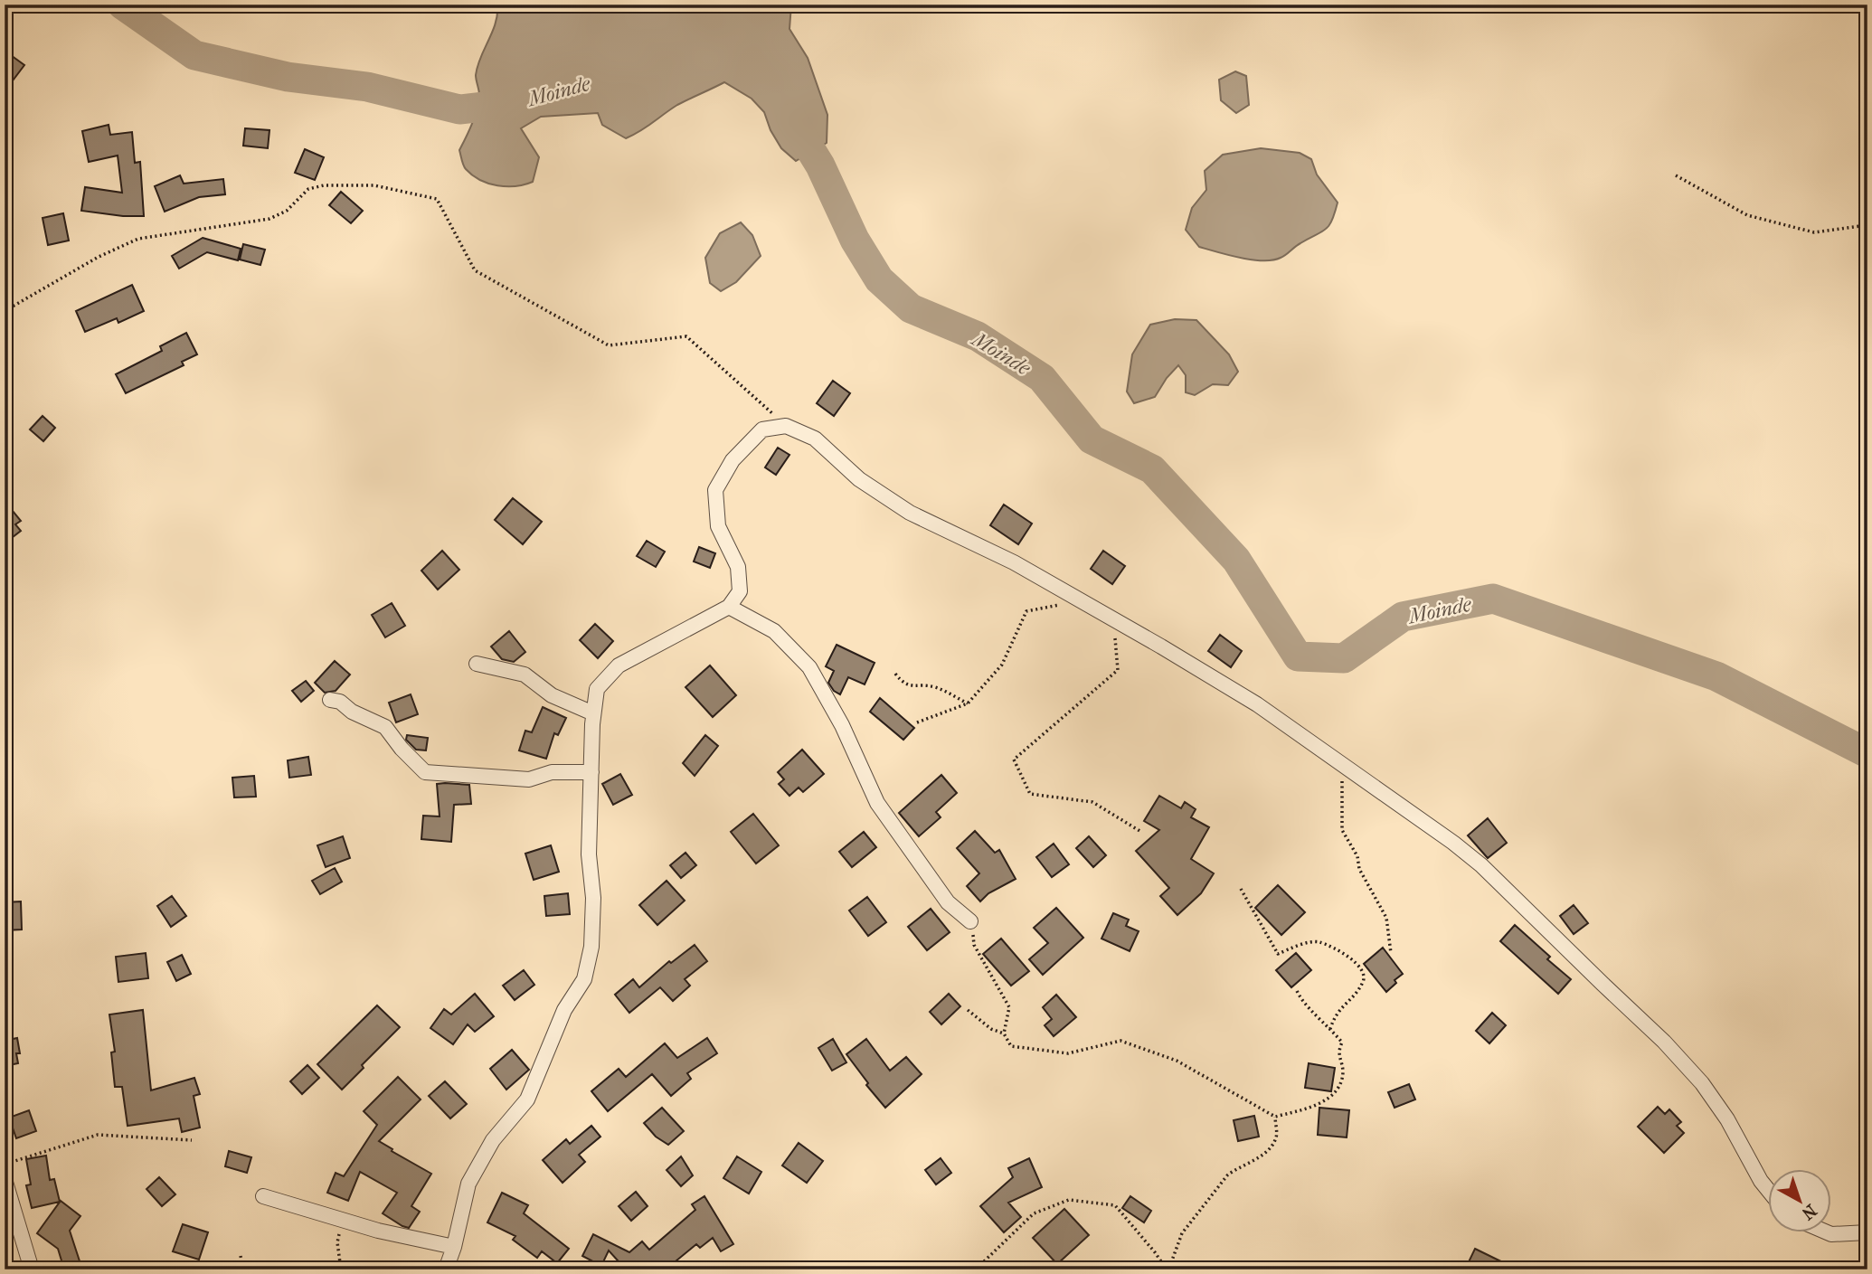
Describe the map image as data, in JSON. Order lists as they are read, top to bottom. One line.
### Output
{"water":["Moinde"],"north":"bottom right"}
